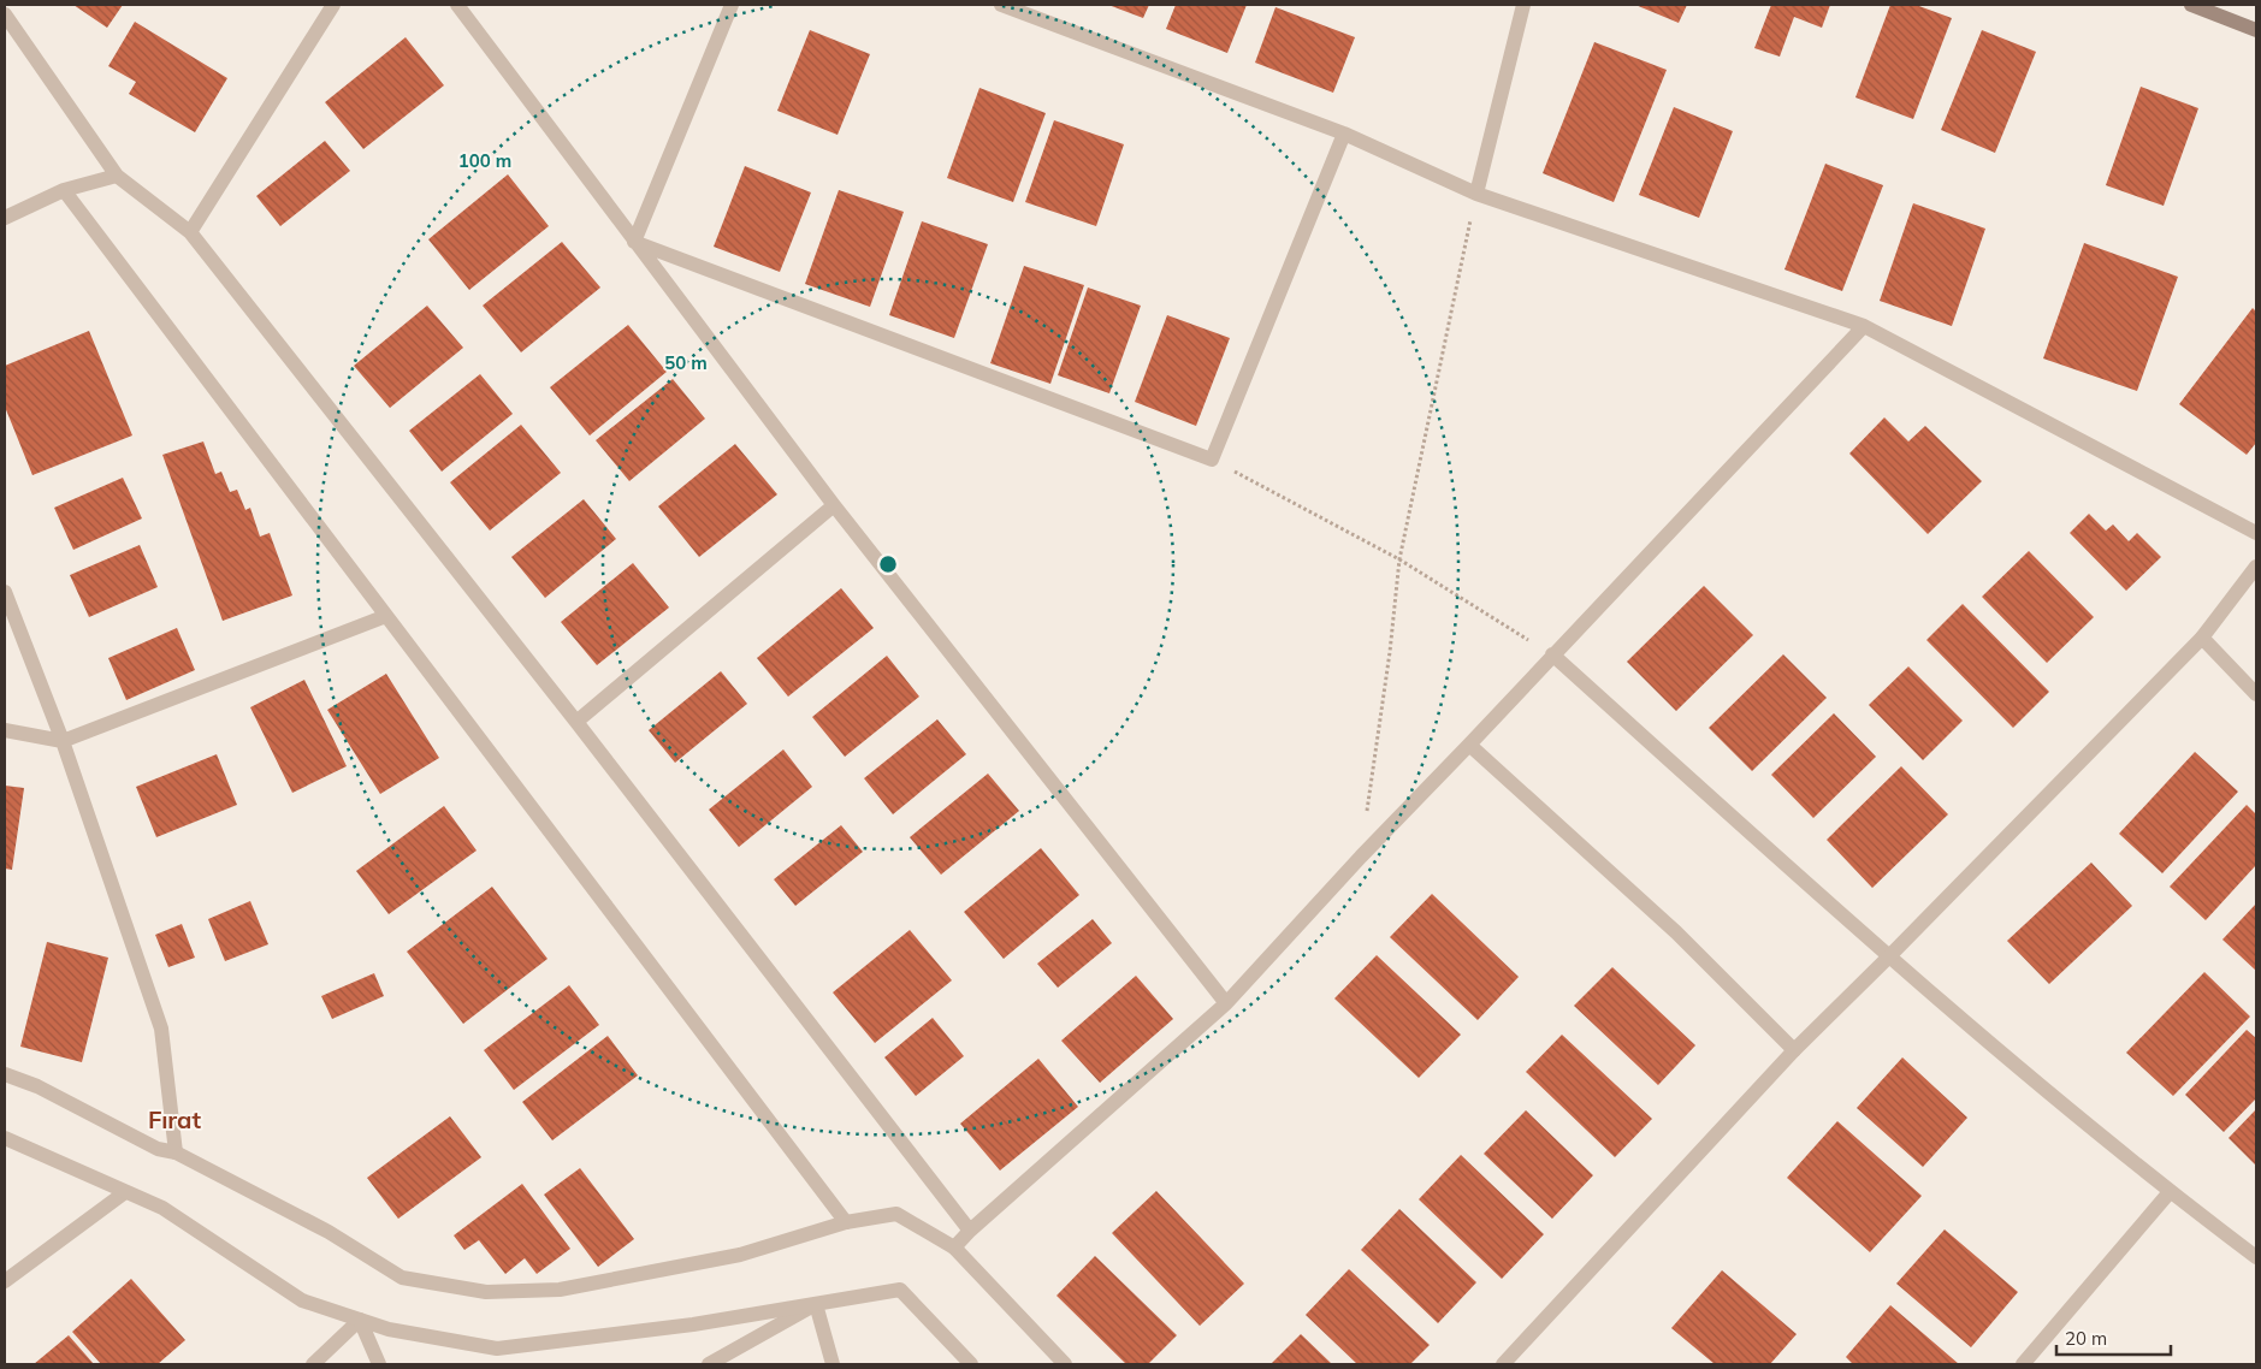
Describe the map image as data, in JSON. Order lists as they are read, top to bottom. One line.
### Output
{"districts":["Fırat"],"scale_bar":"20 m","rings":["100 m","50 m"]}
